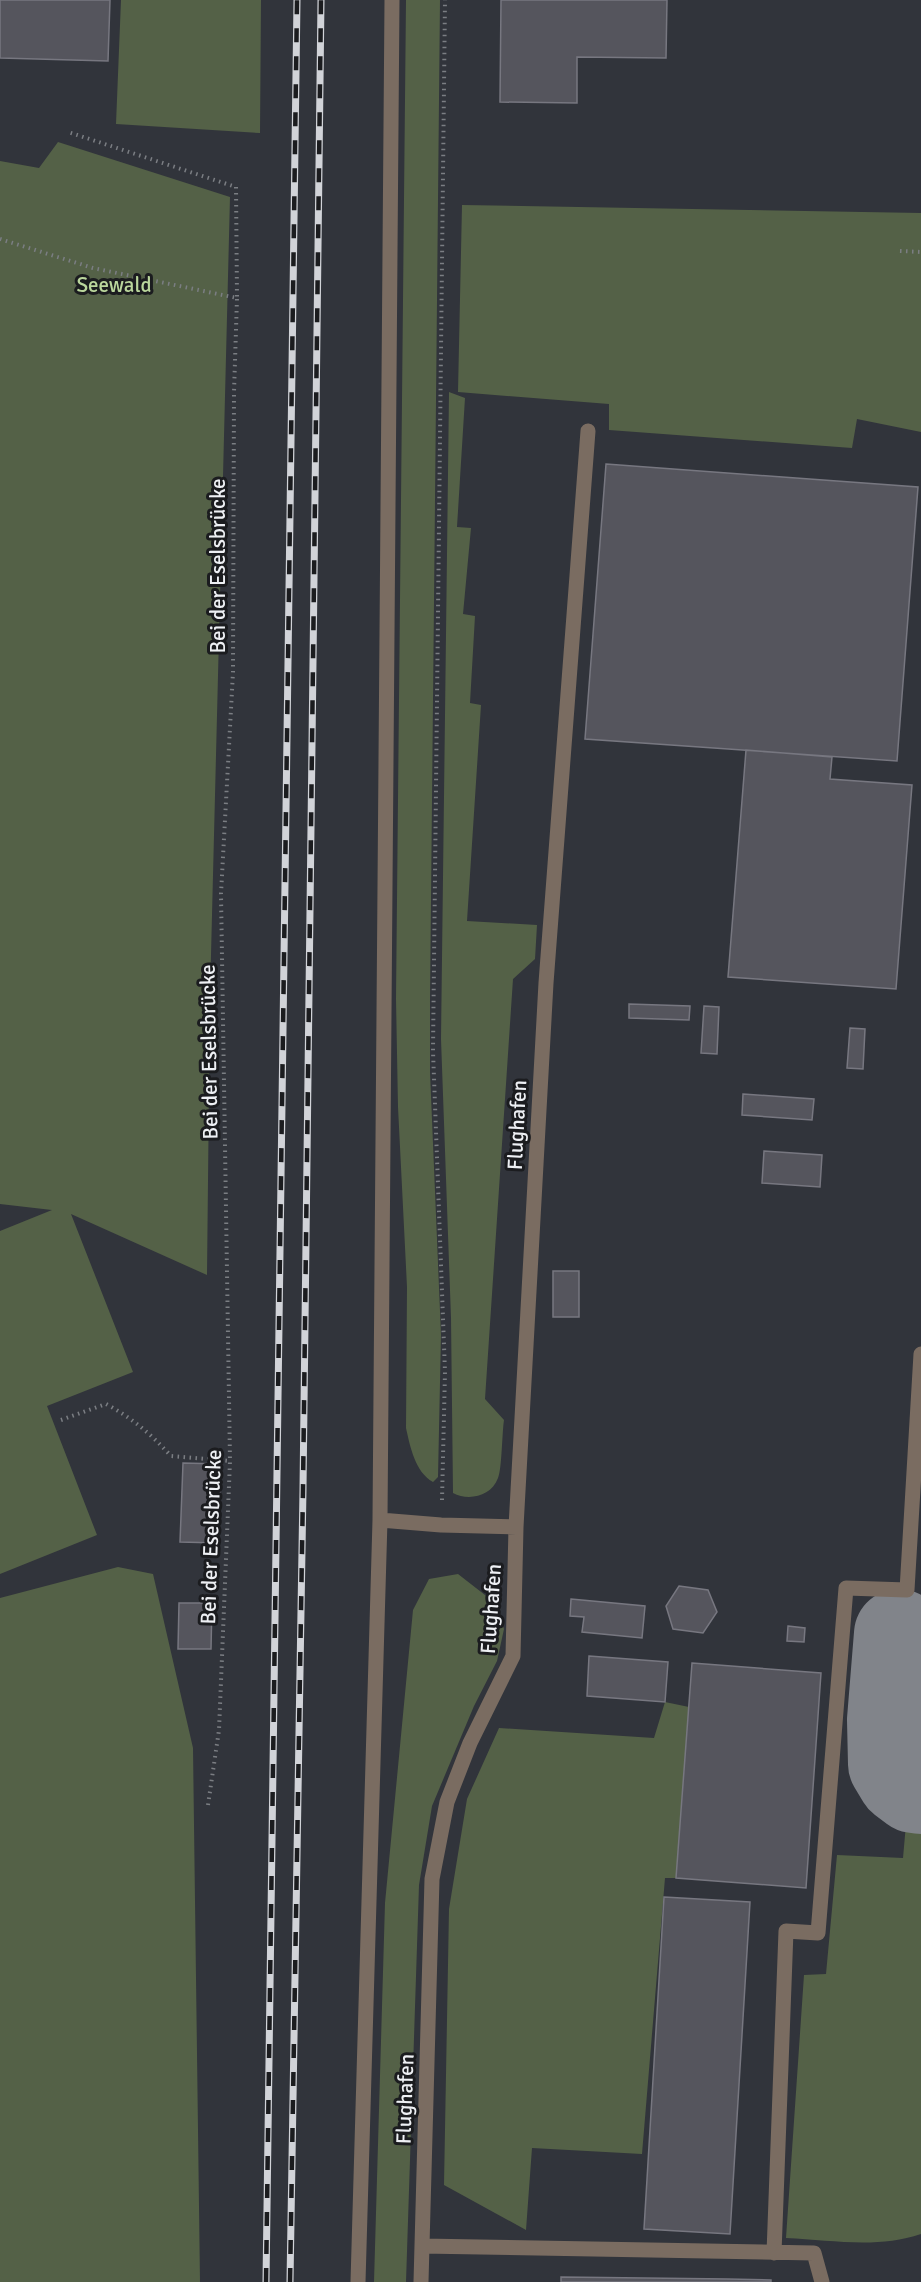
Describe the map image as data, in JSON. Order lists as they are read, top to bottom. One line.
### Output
{"streets":{"street":["Flughafen"],"path":["Bei der Eselsbrücke"]},"parks":["Seewald"]}
